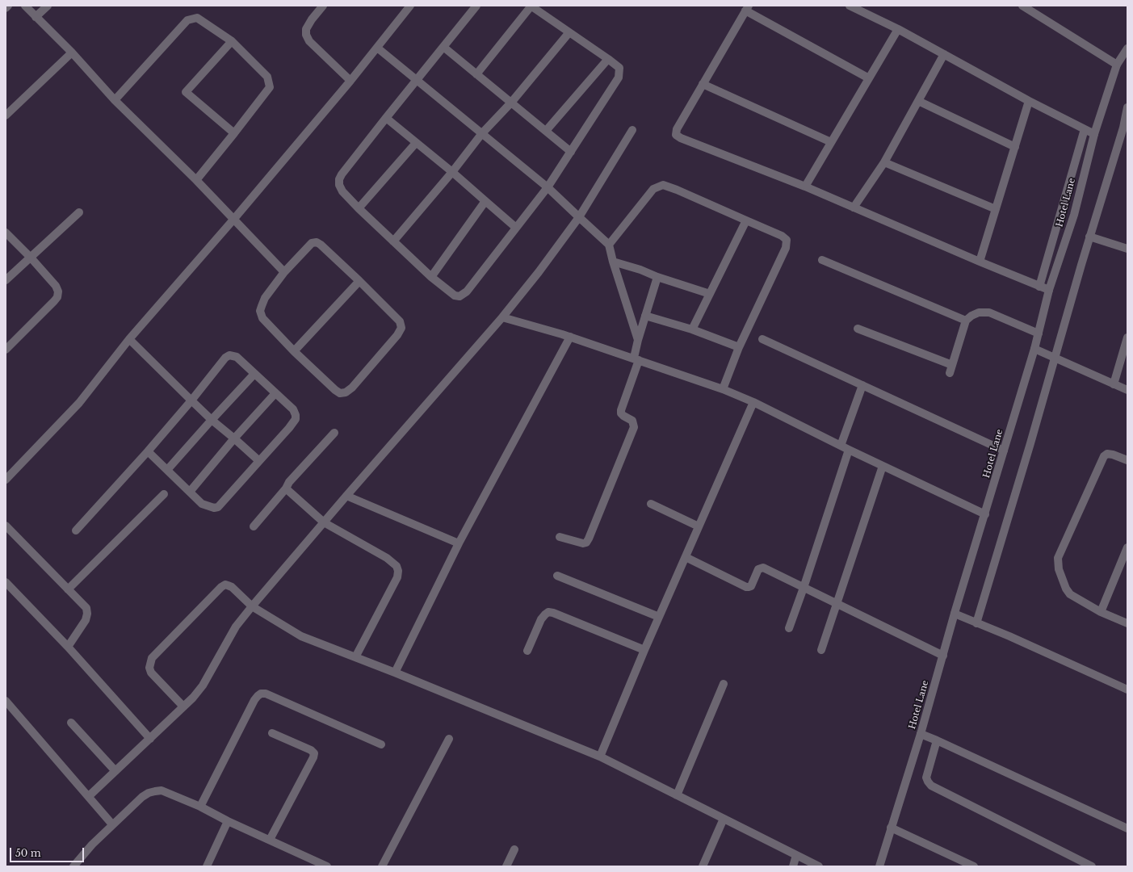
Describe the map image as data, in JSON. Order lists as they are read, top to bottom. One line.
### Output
{"streets":{"street":["Hotel Lane"]},"scale_bar":"50 m"}
